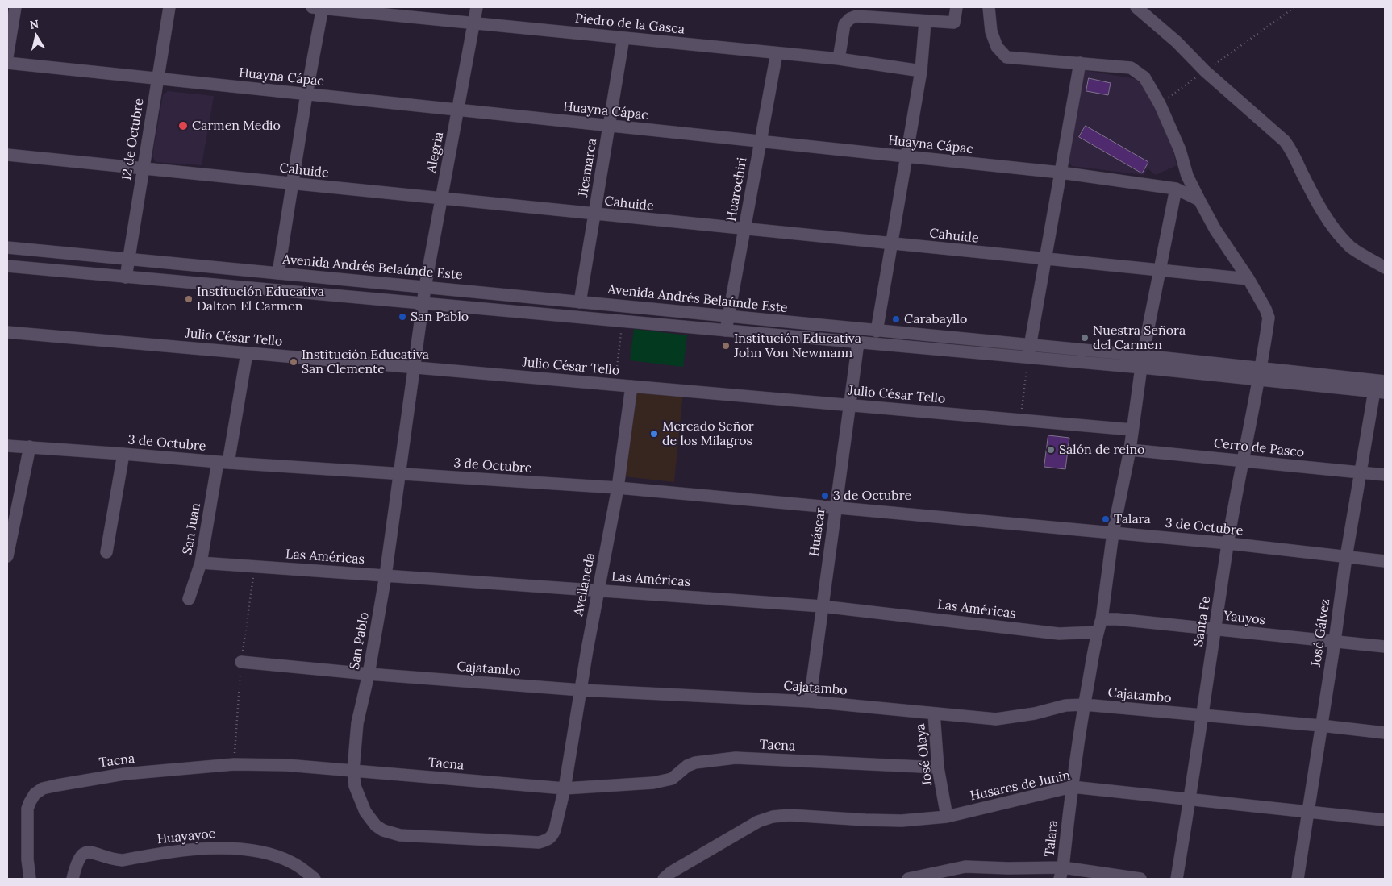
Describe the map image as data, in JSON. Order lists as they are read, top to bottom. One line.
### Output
{"streets":{"street":["Piedro de la Gasca","Huayna Cápac","12 de Octubre","Alegria","Jicamarca","Cahuide","Huarochiri","Avenida Andrés Belaúnde Este","Julio César Tello","3 de Octubre","Cerro de Pasco","San Juan","Huáscar","Las Américas","Avellaneda","Yauyos","Santa Fe","José Gálvez","San Pablo","Cajatambo","Tacna","José Olaya","Husares de Junin","Huayayoc","Talara"]},"crossings":[["Piedro de la Gasca","Alegria"],["Piedro de la Gasca","Jicamarca"],["Piedro de la Gasca","Huarochiri"],["Huayna Cápac","12 de Octubre"],["Huayna Cápac","Alegria"],["Huayna Cápac","Jicamarca"],["Huayna Cápac","Huarochiri"],["Huayna Cápac","Santa Fe"],["Huayna Cápac","Talara"],["12 de Octubre","Cahuide"],["12 de Octubre","Avenida Andrés Belaúnde Este"],["Alegria","Cahuide"],["Alegria","Avenida Andrés Belaúnde Este"],["Alegria","San Pablo"],["Jicamarca","Cahuide"],["Jicamarca","Avenida Andrés Belaúnde Este"],["Cahuide","Huarochiri"],["Cahuide","Santa Fe"],["Cahuide","Talara"],["Huarochiri","Avenida Andrés Belaúnde Este"],["Avenida Andrés Belaúnde Este","Huáscar"],["Avenida Andrés Belaúnde Este","Santa Fe"],["Avenida Andrés Belaúnde Este","José Gálvez"],["Avenida Andrés Belaúnde Este","San Pablo"],["Avenida Andrés Belaúnde Este","Talara"],["Julio César Tello","San Juan"],["Julio César Tello","Huáscar"],["Julio César Tello","Avellaneda"],["Julio César Tello","San Pablo"],["Julio César Tello","Talara"],["3 de Octubre","San Juan"],["3 de Octubre","Huáscar"],["3 de Octubre","Avellaneda"],["3 de Octubre","Santa Fe"],["3 de Octubre","José Gálvez"],["3 de Octubre","San Pablo"],["3 de Octubre","Talara"],["Cerro de Pasco","Santa Fe"],["Cerro de Pasco","José Gálvez"],["Cerro de Pasco","Talara"],["San Juan","Las Américas"],["Huáscar","Las Américas"],["Huáscar","Cajatambo"],["Las Américas","Avellaneda"],["Las Américas","San Pablo"],["Las Américas","Talara"],["Avellaneda","San Pablo"],["Avellaneda","Cajatambo"],["Avellaneda","Tacna"],["Yauyos","Santa Fe"],["Yauyos","José Gálvez"],["Yauyos","Talara"],["Santa Fe","Cajatambo"],["Santa Fe","Husares de Junin"],["José Gálvez","Cajatambo"],["José Gálvez","Husares de Junin"],["San Pablo","Cajatambo"],["San Pablo","Tacna"],["Cajatambo","José Olaya"],["Cajatambo","Talara"],["Tacna","José Olaya"],["José Olaya","Husares de Junin"],["Husares de Junin","Talara"]],"places":["Carmen Medio","Institución Educativa Dalton El Carmen","San Pablo","Carabayllo","Nuestra Señora del Carmen","Institución Educativa John Von Newmann","Institución Educativa San Clemente","Mercado Señor de los Milagros","Salón de reino","3 de Octubre","Talara"],"north":"top"}
